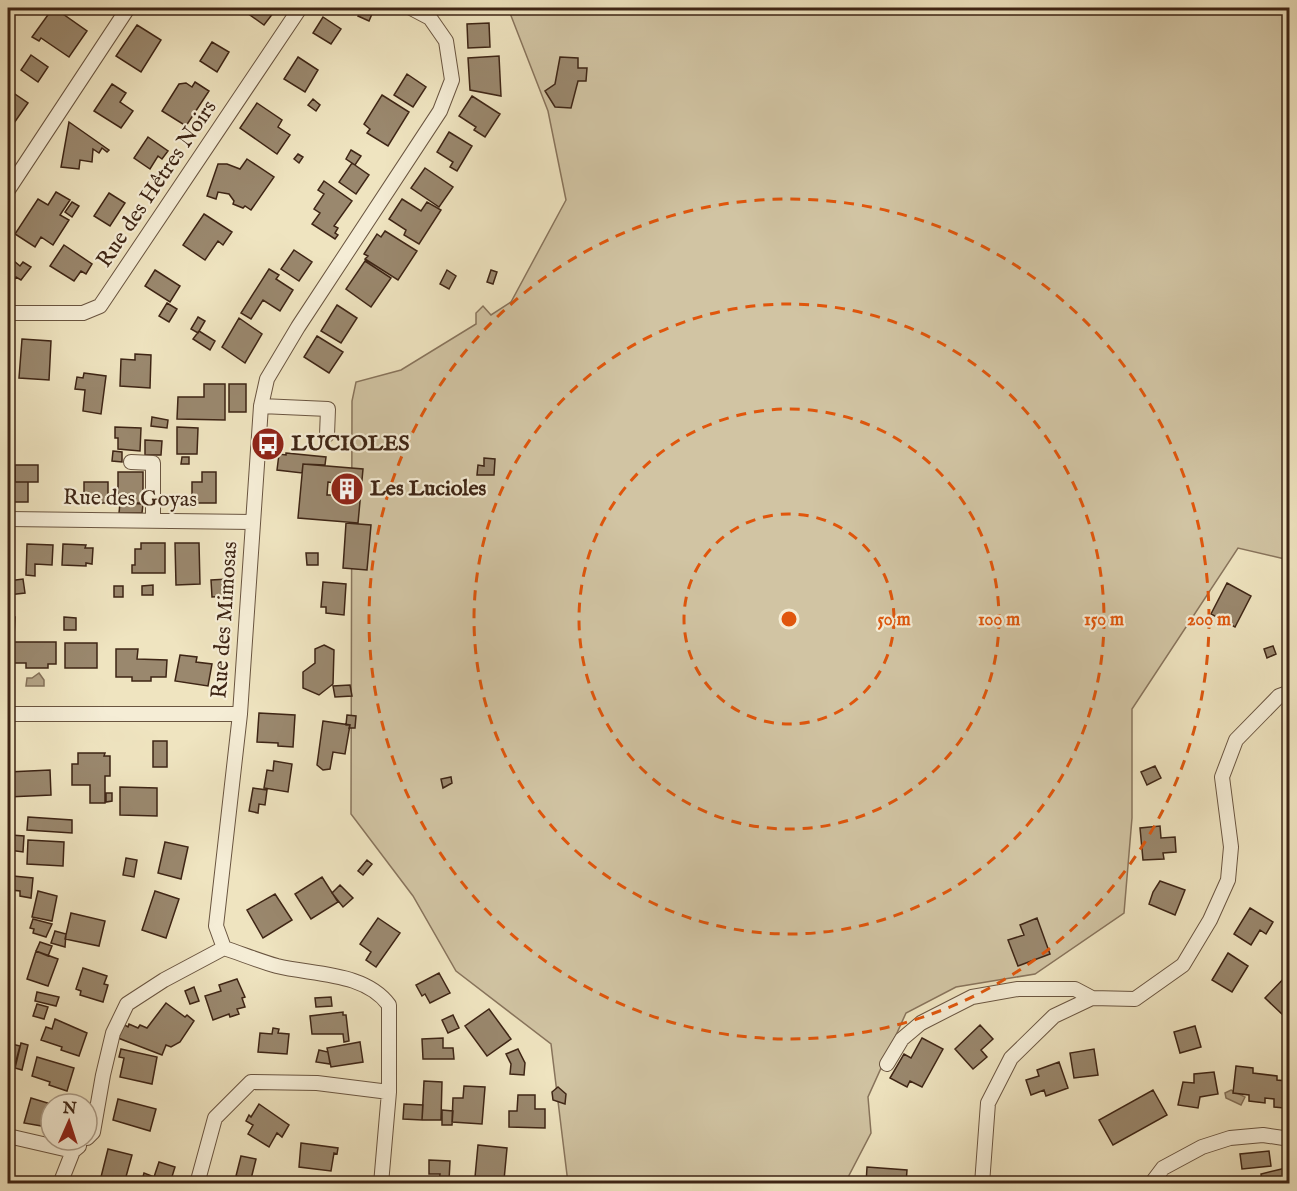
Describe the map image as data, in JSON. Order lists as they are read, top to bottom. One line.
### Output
{"streets":{"street":["Rue des Hêtres Noirs","Rue des Goyas","Rue des Mimosas"]},"crossings":[["Rue des Goyas","Rue des Mimosas"]],"places":{"bus stop":["LUCIOLES"],"building":["Les Lucioles"]},"north":"top","rings":["50 m","100 m","150 m","200 m"]}
